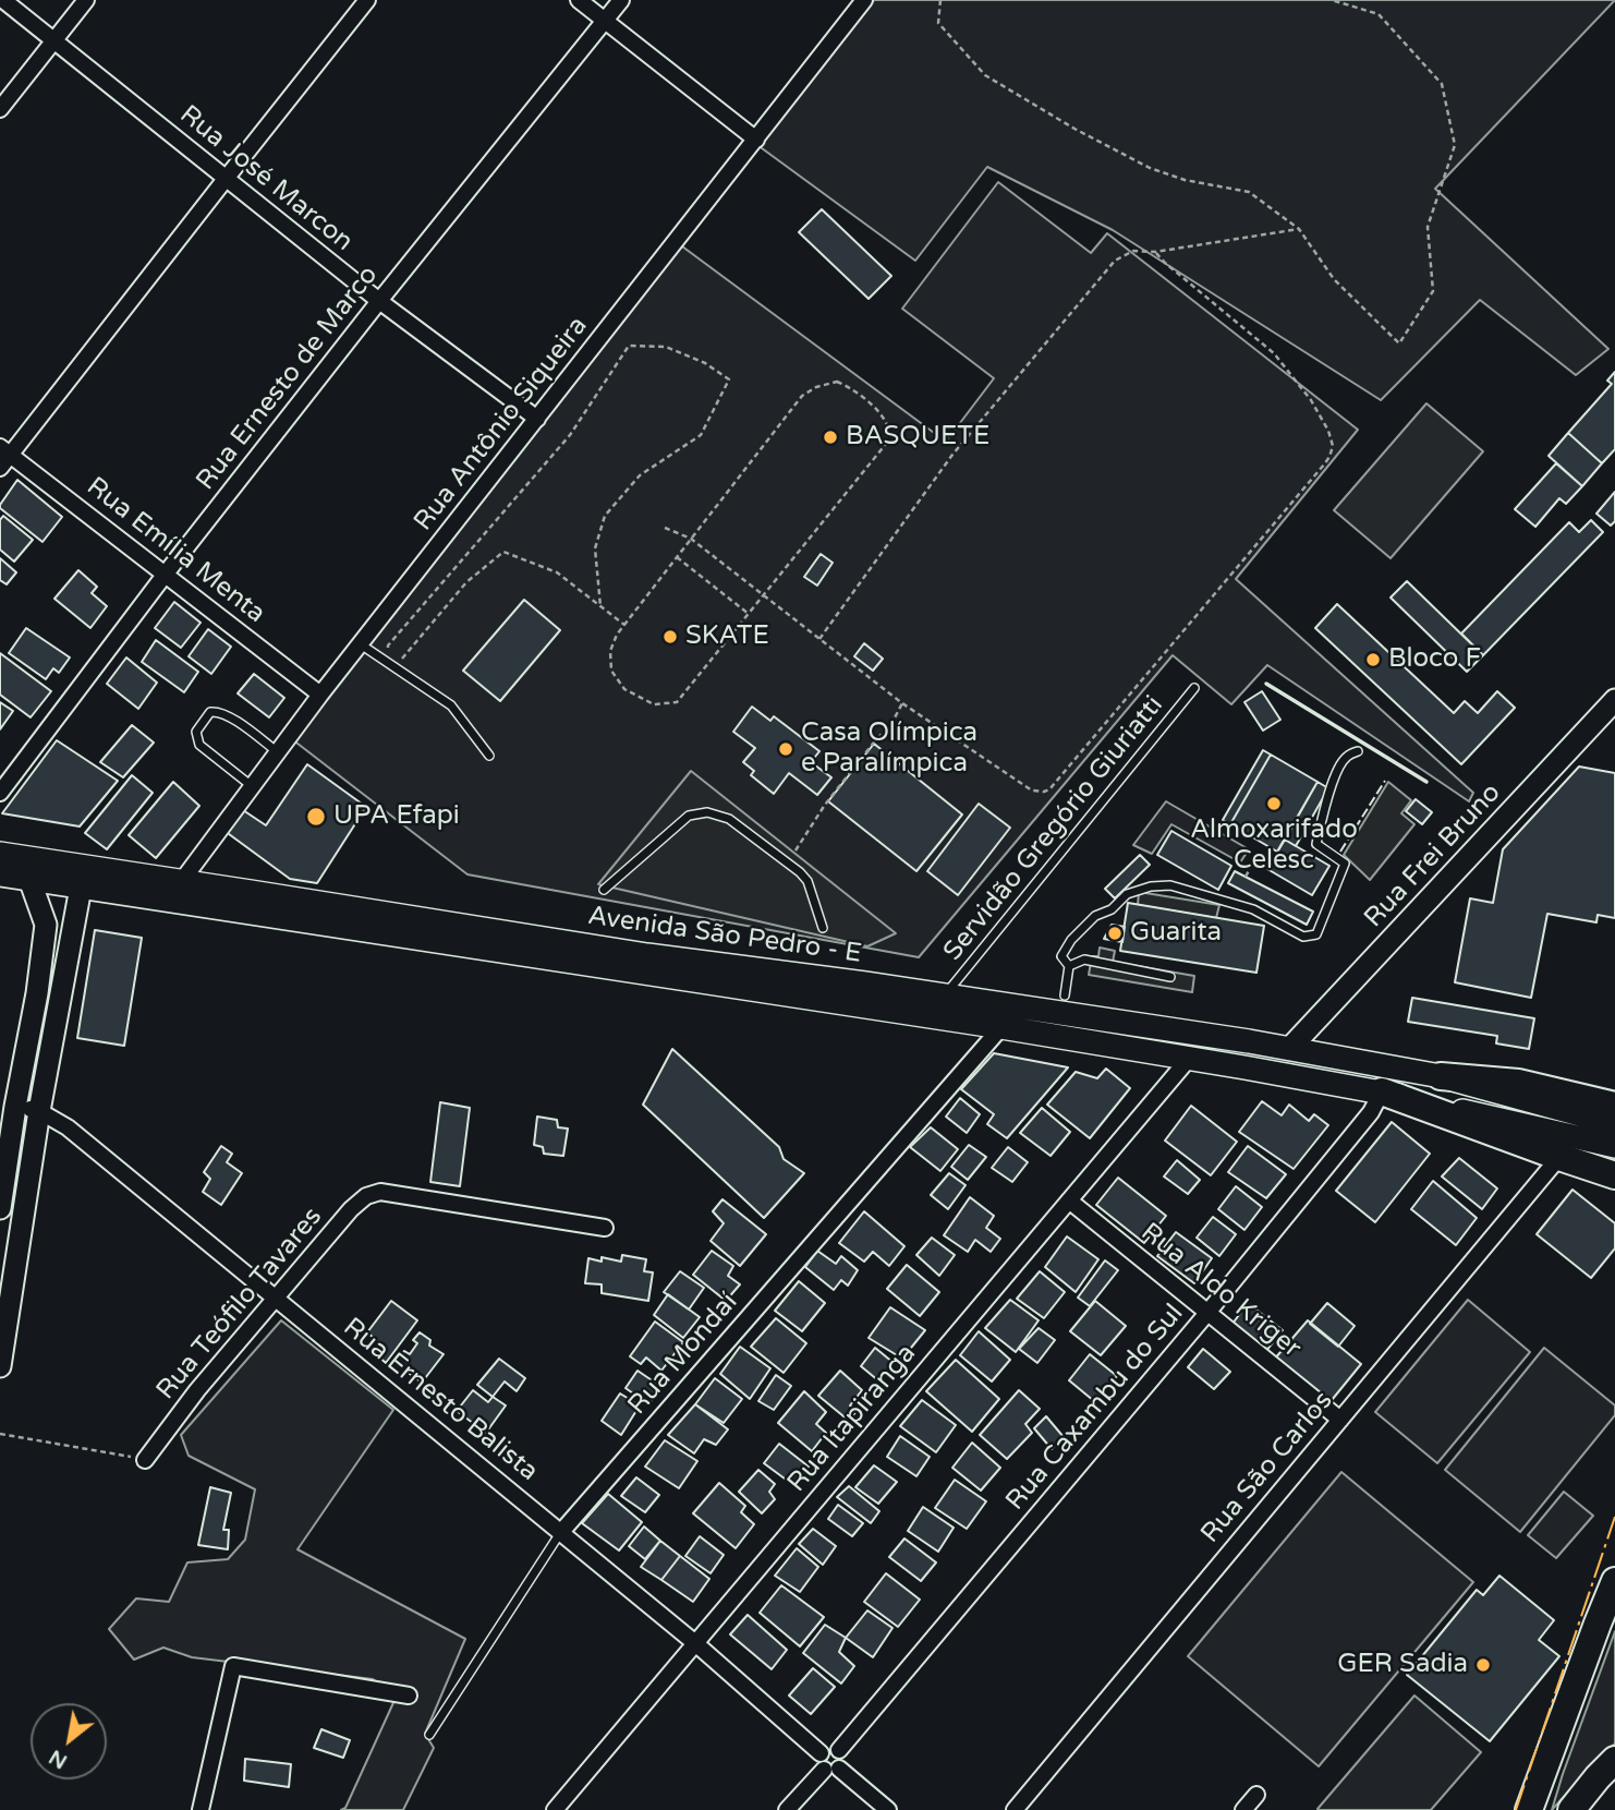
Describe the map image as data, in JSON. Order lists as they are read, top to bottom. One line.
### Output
{"streets":{"main road":["Avenida São Pedro - E"],"street":["Rua José Marcon","Rua Ernesto de Marco","Rua Antônio Siqueira","Rua Emília Menta","Rua Frei Bruno","Rua Aldo Kriger","Rua Teófilo Tavares","Rua Mondaí","Rua Ernesto Balista","Rua Caxambu do Sul","Rua Itapiranga","Rua São Carlos"],"lane":["Servidão Gregório Giuriatti"]},"crossings":[["Rua José Marcon","Rua Ernesto de Marco"],["Rua José Marcon","Rua Antônio Siqueira"],["Rua Ernesto de Marco","Rua Emília Menta"],["Rua Antônio Siqueira","Rua Emília Menta"],["Rua Antônio Siqueira","Avenida São Pedro - E"],["Servidão Gregório Giuriatti","Avenida São Pedro - E"],["Rua Frei Bruno","Avenida São Pedro - E"],["Avenida São Pedro - E","Rua Mondaí"],["Avenida São Pedro - E","Rua Caxambu do Sul"],["Avenida São Pedro - E","Rua Itapiranga"],["Rua Aldo Kriger","Rua Caxambu do Sul"],["Rua Aldo Kriger","Rua Itapiranga"],["Rua Aldo Kriger","Rua São Carlos"],["Rua Teófilo Tavares","Rua Ernesto Balista"],["Rua Mondaí","Rua Ernesto Balista"],["Rua Ernesto Balista","Rua Caxambu do Sul"],["Rua Ernesto Balista","Rua Itapiranga"]],"places":["BASQUETE","SKATE","Bloco F","Casa Olímpica e Paralímpica","Almoxarifado Celesc","UPA Efapi","Guarita","GER Sadia"],"north":"bottom left"}
